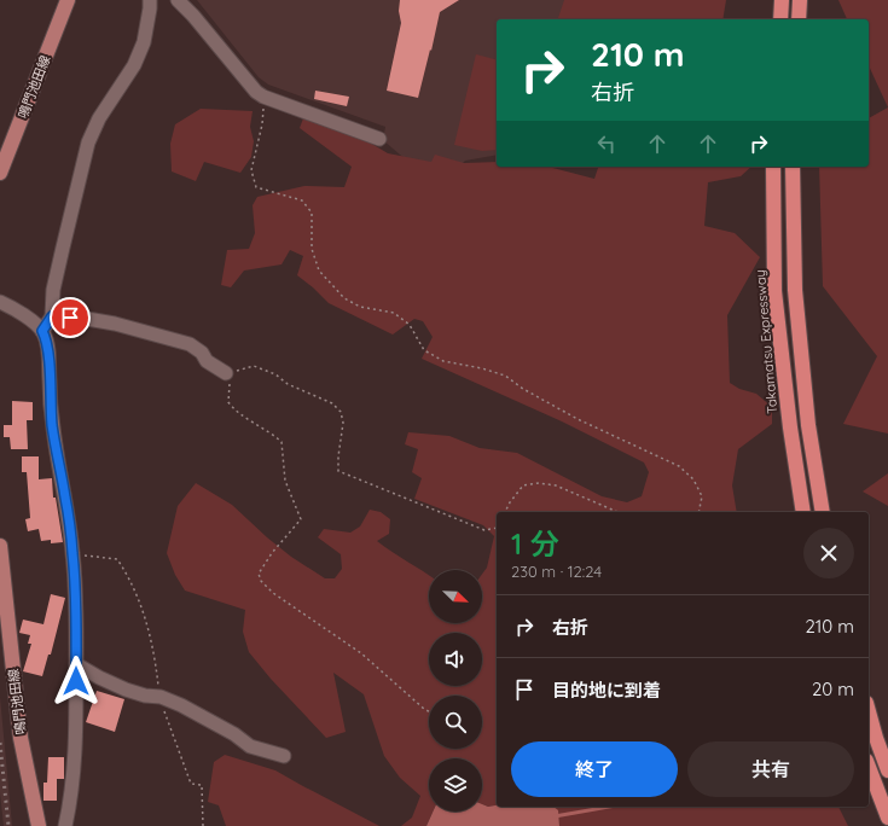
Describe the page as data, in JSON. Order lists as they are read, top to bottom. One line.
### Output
{"streets":{"highway":["Takamatsu Expressway"],"main road":["鳴門池田線"]},"north":"bottom right","page":{"turn":["210 m","右折"],"heading":["1 分","230 m · 12:24"],"list":[{"name":"右折","value":"210 m"},{"name":"目的地に到着","value":"20 m"}],"buttons":["終了","共有"]}}
